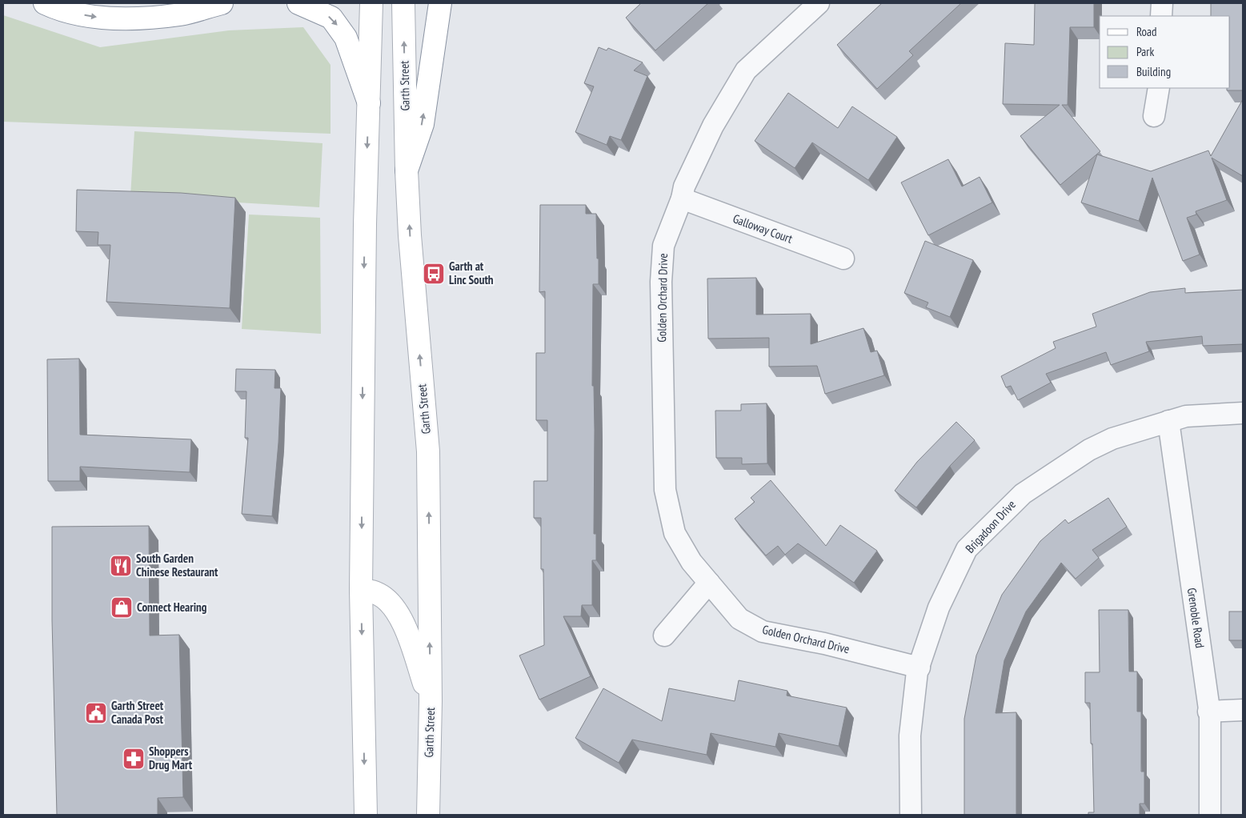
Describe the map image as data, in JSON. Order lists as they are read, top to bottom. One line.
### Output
{"streets":{"main road":["Garth Street"],"street":["Galloway Court","Golden Orchard Drive","Brigadoon Drive","Grenoble Road"]},"crossings":[["Galloway Court","Golden Orchard Drive"],["Golden Orchard Drive","Brigadoon Drive"],["Brigadoon Drive","Grenoble Road"]],"places":{"bus stop":["Garth at Linc South"],"restaurant":["South Garden Chinese Restaurant"],"shop":["Connect Hearing"],"public building":["Garth Street Canada Post"],"pharmacy":["Shoppers Drug Mart"]},"legend":["Road","Park","Building"]}
